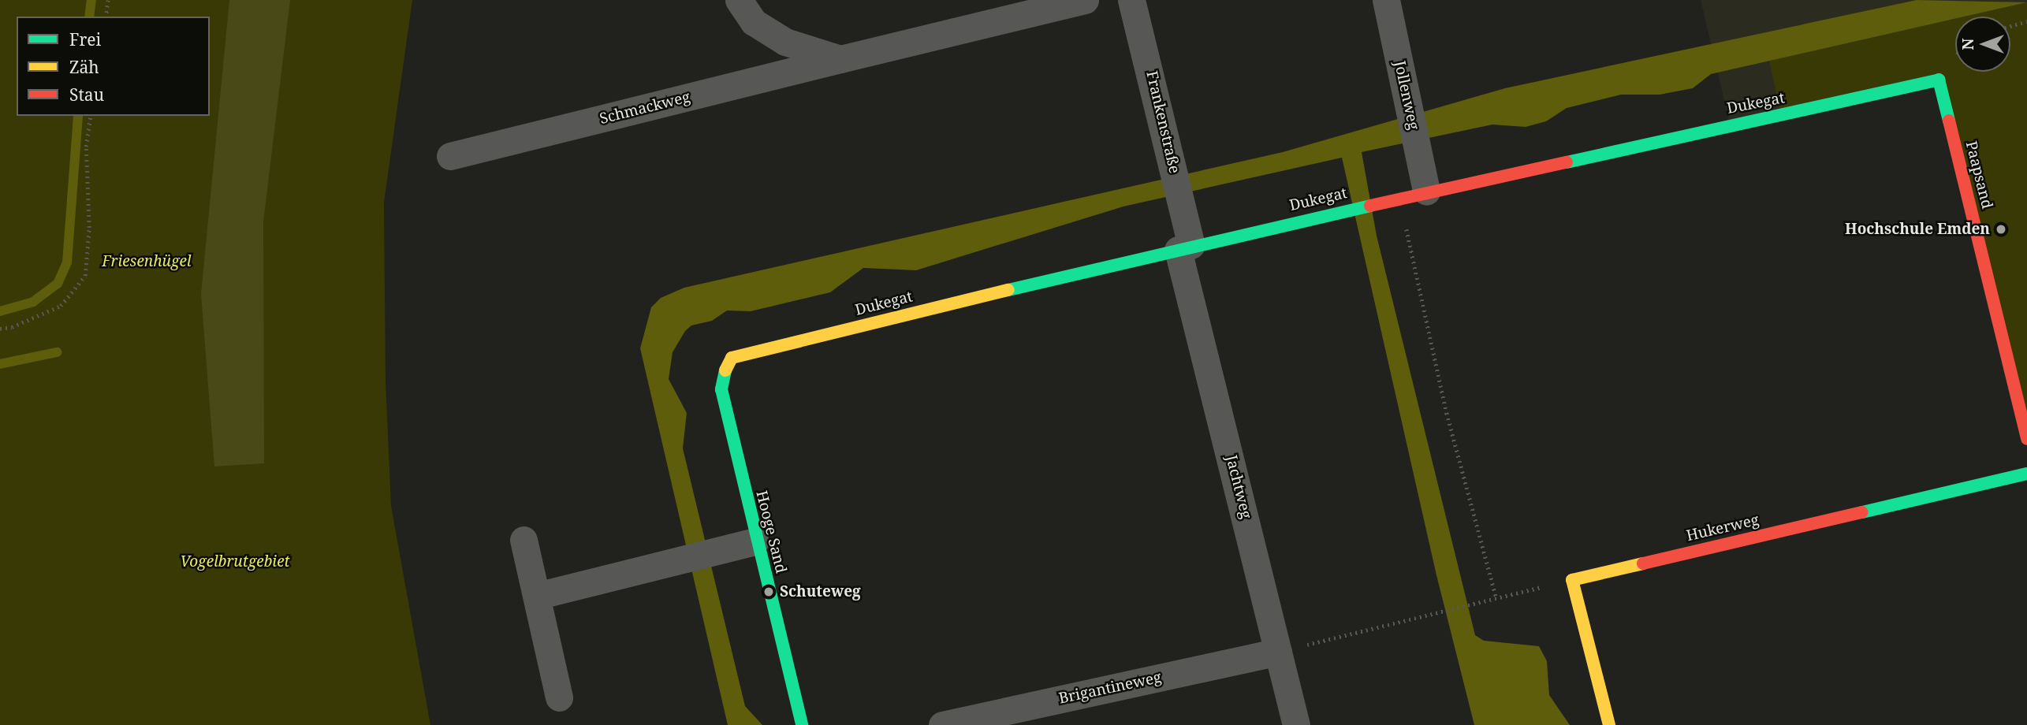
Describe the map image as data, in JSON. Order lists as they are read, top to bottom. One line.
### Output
{"streets":{"street":["Jollenweg","Dukegat","Schmackweg","Frankenstraße","Paapsand","Jachtweg","Hukerweg","Hooge Sand","Brigantineweg"]},"crossings":[["Jollenweg","Dukegat"],["Dukegat","Frankenstraße"],["Dukegat","Paapsand"],["Dukegat","Jachtweg"],["Dukegat","Hooge Sand"],["Frankenstraße","Jachtweg"],["Jachtweg","Brigantineweg"]],"parks":["Friesenhügel","Vogelbrutgebiet"],"places":["Hochschule Emden","Schuteweg"],"legend":["Frei","Zäh","Stau"],"north":"left"}
